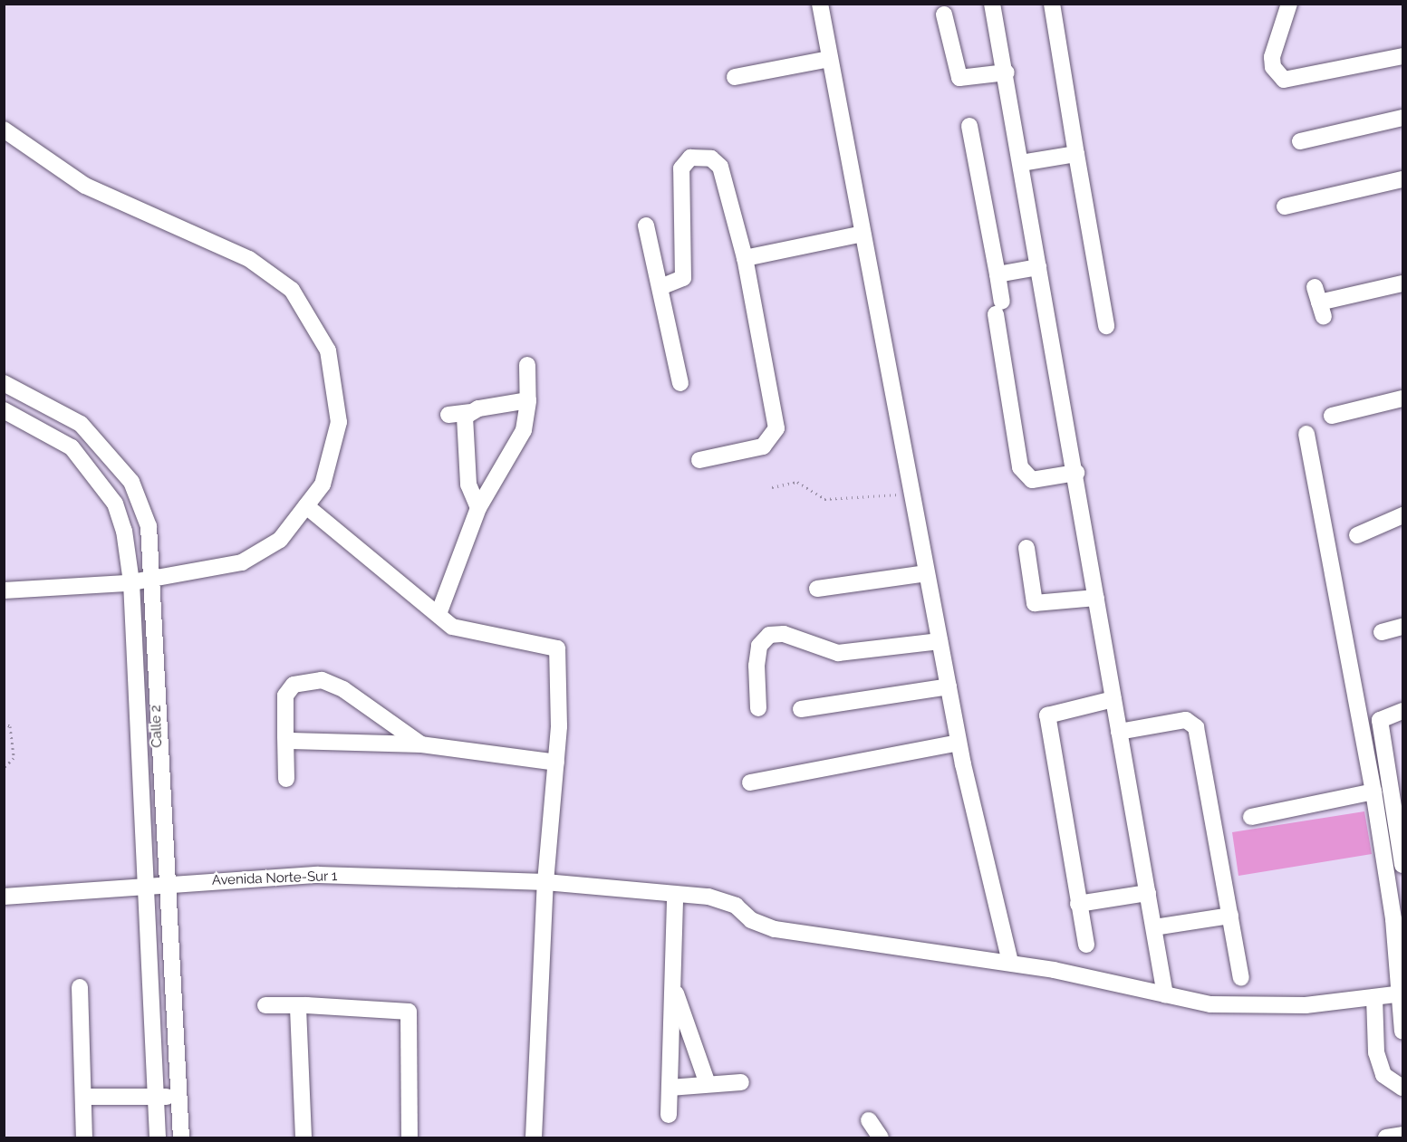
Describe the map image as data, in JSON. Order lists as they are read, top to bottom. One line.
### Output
{"streets":{"street":["Calle 2","Avenida Norte-Sur 1"]},"crossings":[["Calle 2","Avenida Norte-Sur 1"]]}
